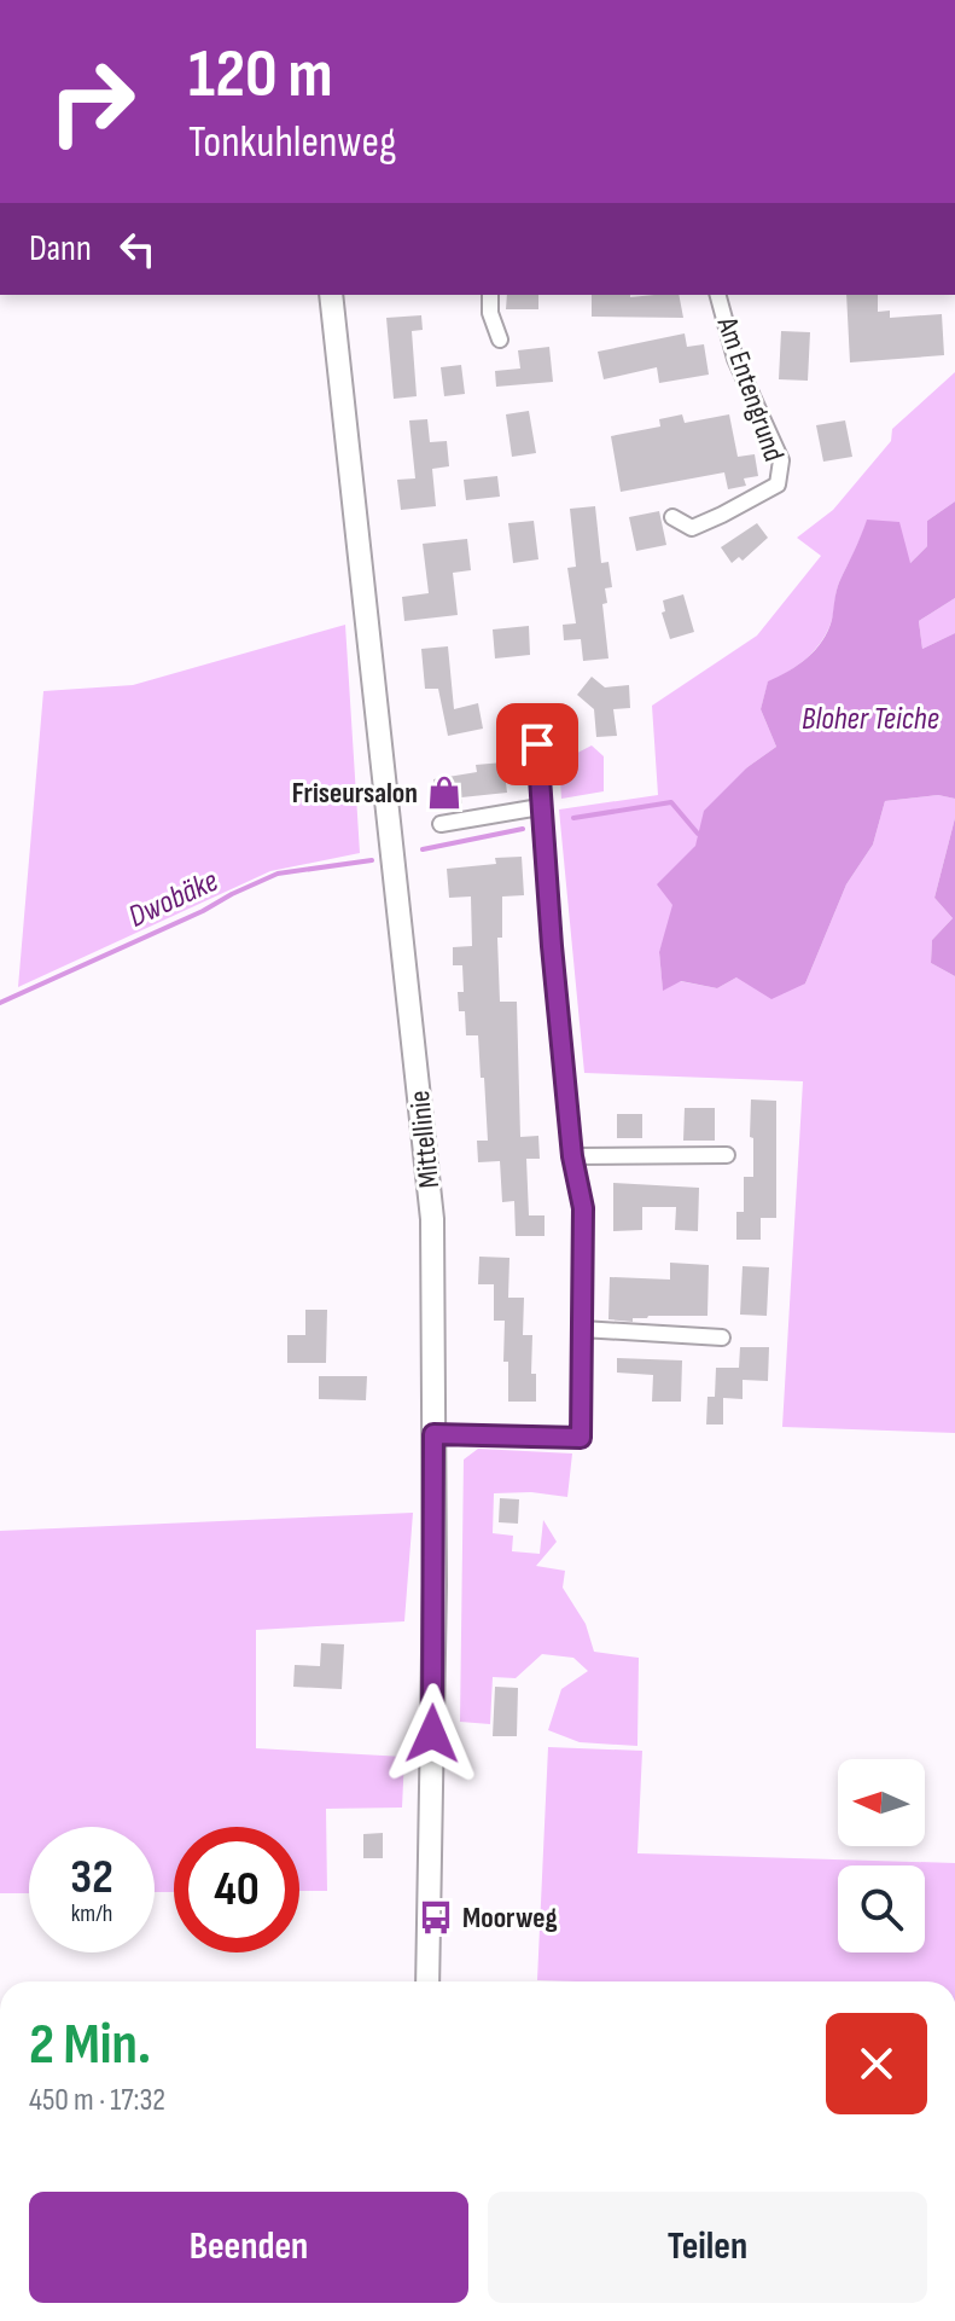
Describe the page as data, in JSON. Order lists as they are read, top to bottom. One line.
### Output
{"streets":{"street":["Am Entengrund","Mittellinie"]},"water":["Bloher Teiche","Dwobäke"],"places":{"shop":["Friseursalon"],"bus stop":["Moorweg"]},"north":"left","page":{"turn":["120 m","Tonkuhlenweg"],"then":"Dann","speed":"32 km/h","limit":"40","heading":["2 Min.","450 m · 17:32"],"buttons":["Beenden","Teilen"]}}
